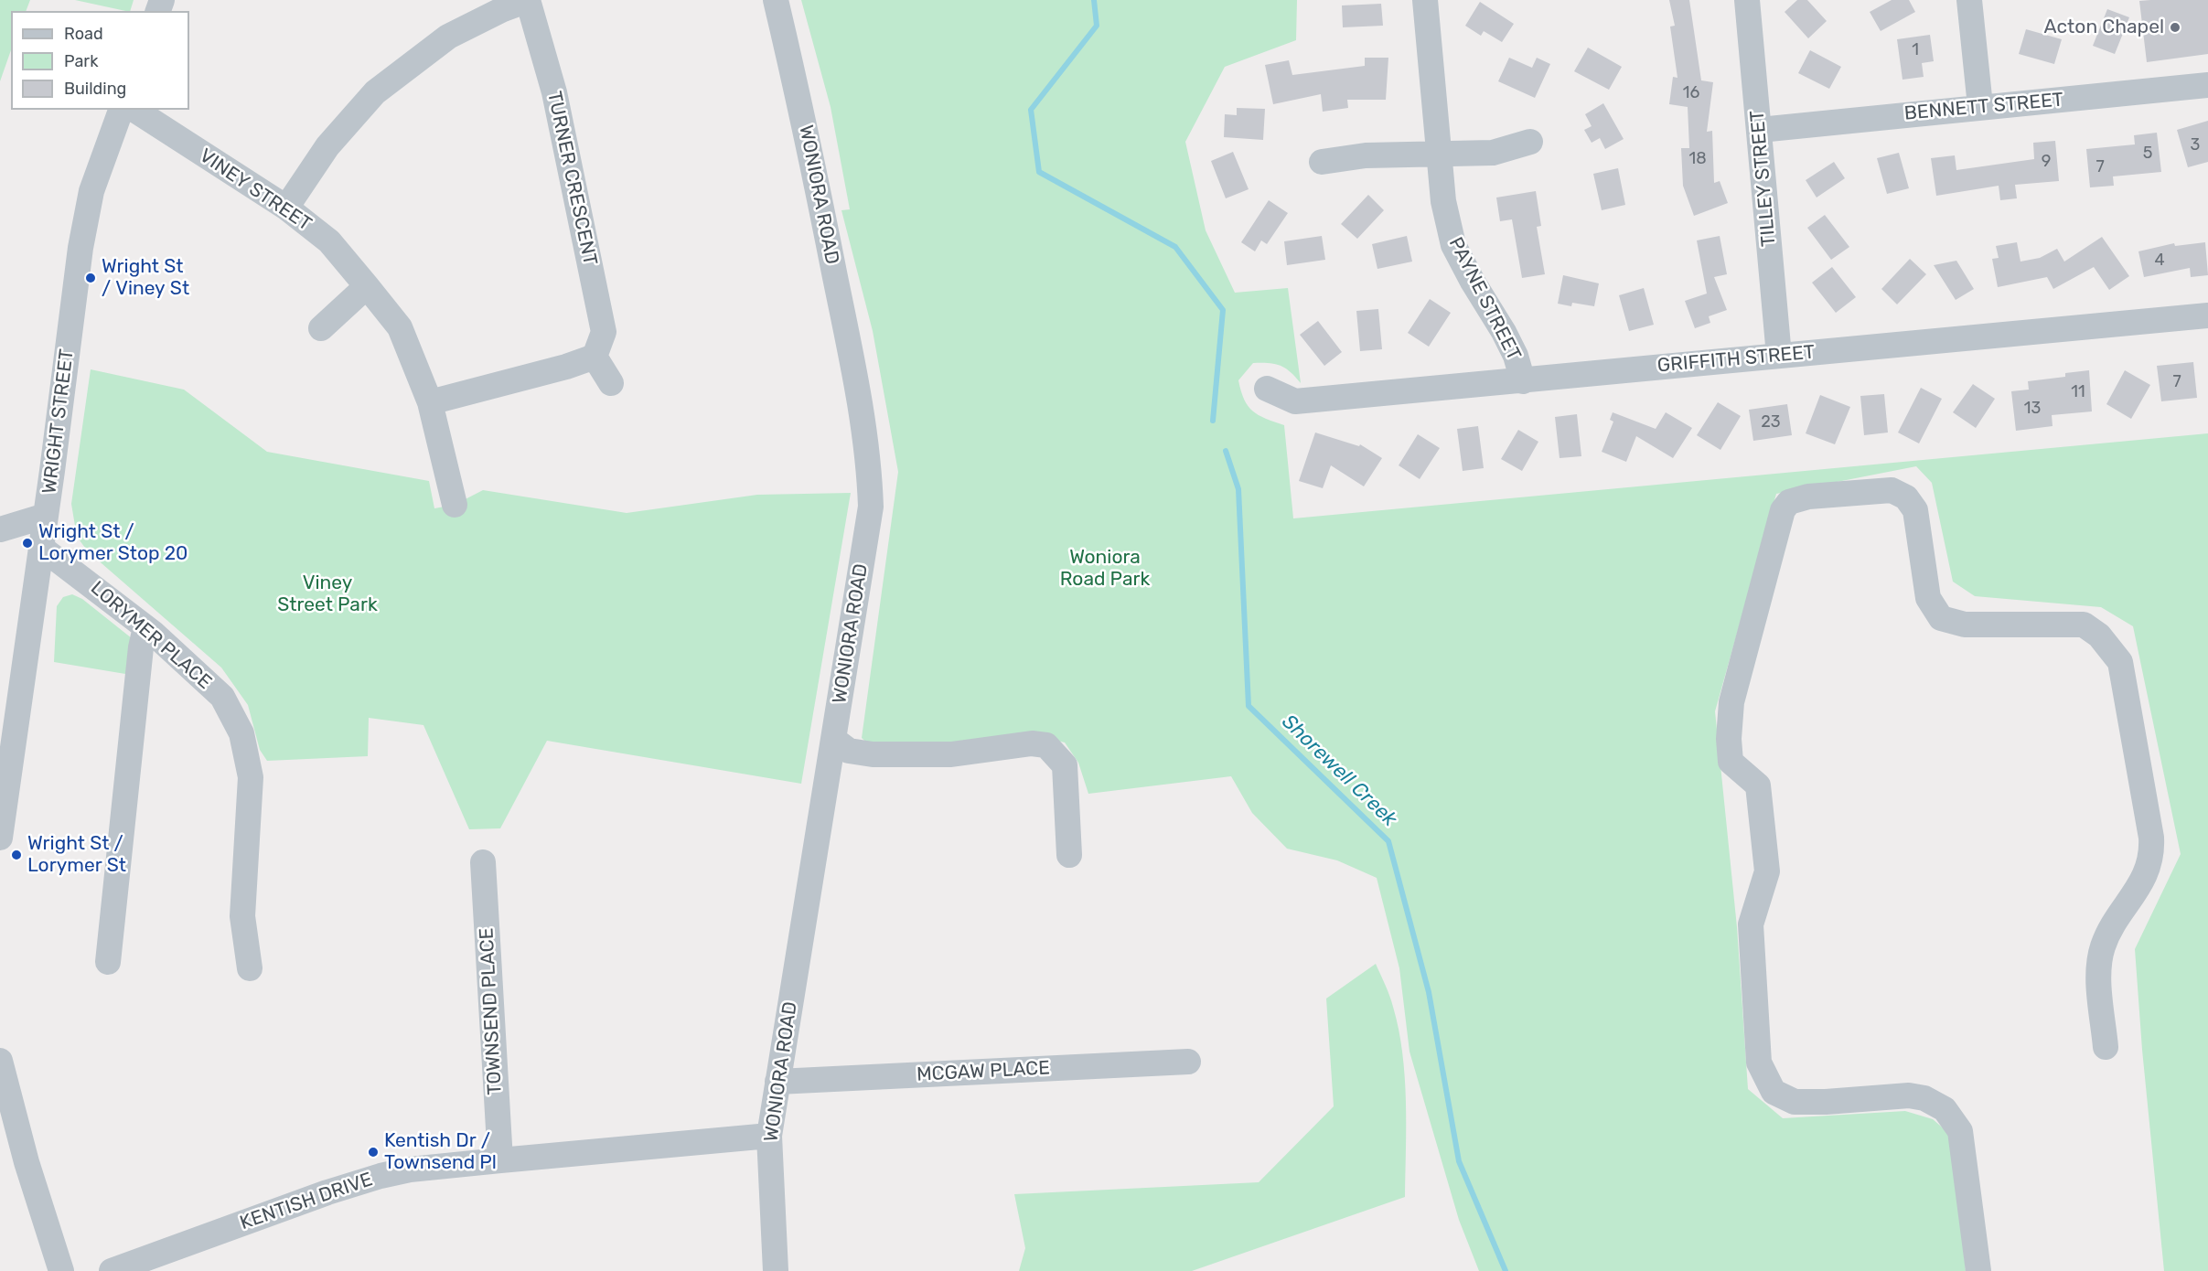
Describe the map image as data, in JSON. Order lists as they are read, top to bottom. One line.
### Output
{"streets":{"street":["BENNETT STREET","TURNER CRESCENT","TILLEY STREET","VINEY STREET","WONIORA ROAD","PAYNE STREET","GRIFFITH STREET","WRIGHT STREET","LORYMER PLACE","TOWNSEND PLACE","MCGAW PLACE","KENTISH DRIVE"]},"crossings":[["BENNETT STREET","TILLEY STREET"],["TURNER CRESCENT","VINEY STREET"],["TILLEY STREET","GRIFFITH STREET"],["WONIORA ROAD","MCGAW PLACE"],["WONIORA ROAD","KENTISH DRIVE"],["PAYNE STREET","GRIFFITH STREET"],["WRIGHT STREET","LORYMER PLACE"],["TOWNSEND PLACE","KENTISH DRIVE"]],"water":["Shorewell Creek"],"parks":["Woniora Road Park","Viney Street Park"],"places":["Acton Chapel","Wright St / Viney St","Wright St / Lorymer Stop 20","Wright St / Lorymer St","Kentish Dr / Townsend Pl"],"house_numbers":["1","16","3","5","18","9","7","4","7","11","13","23"],"legend":["Road","Park","Building"]}
